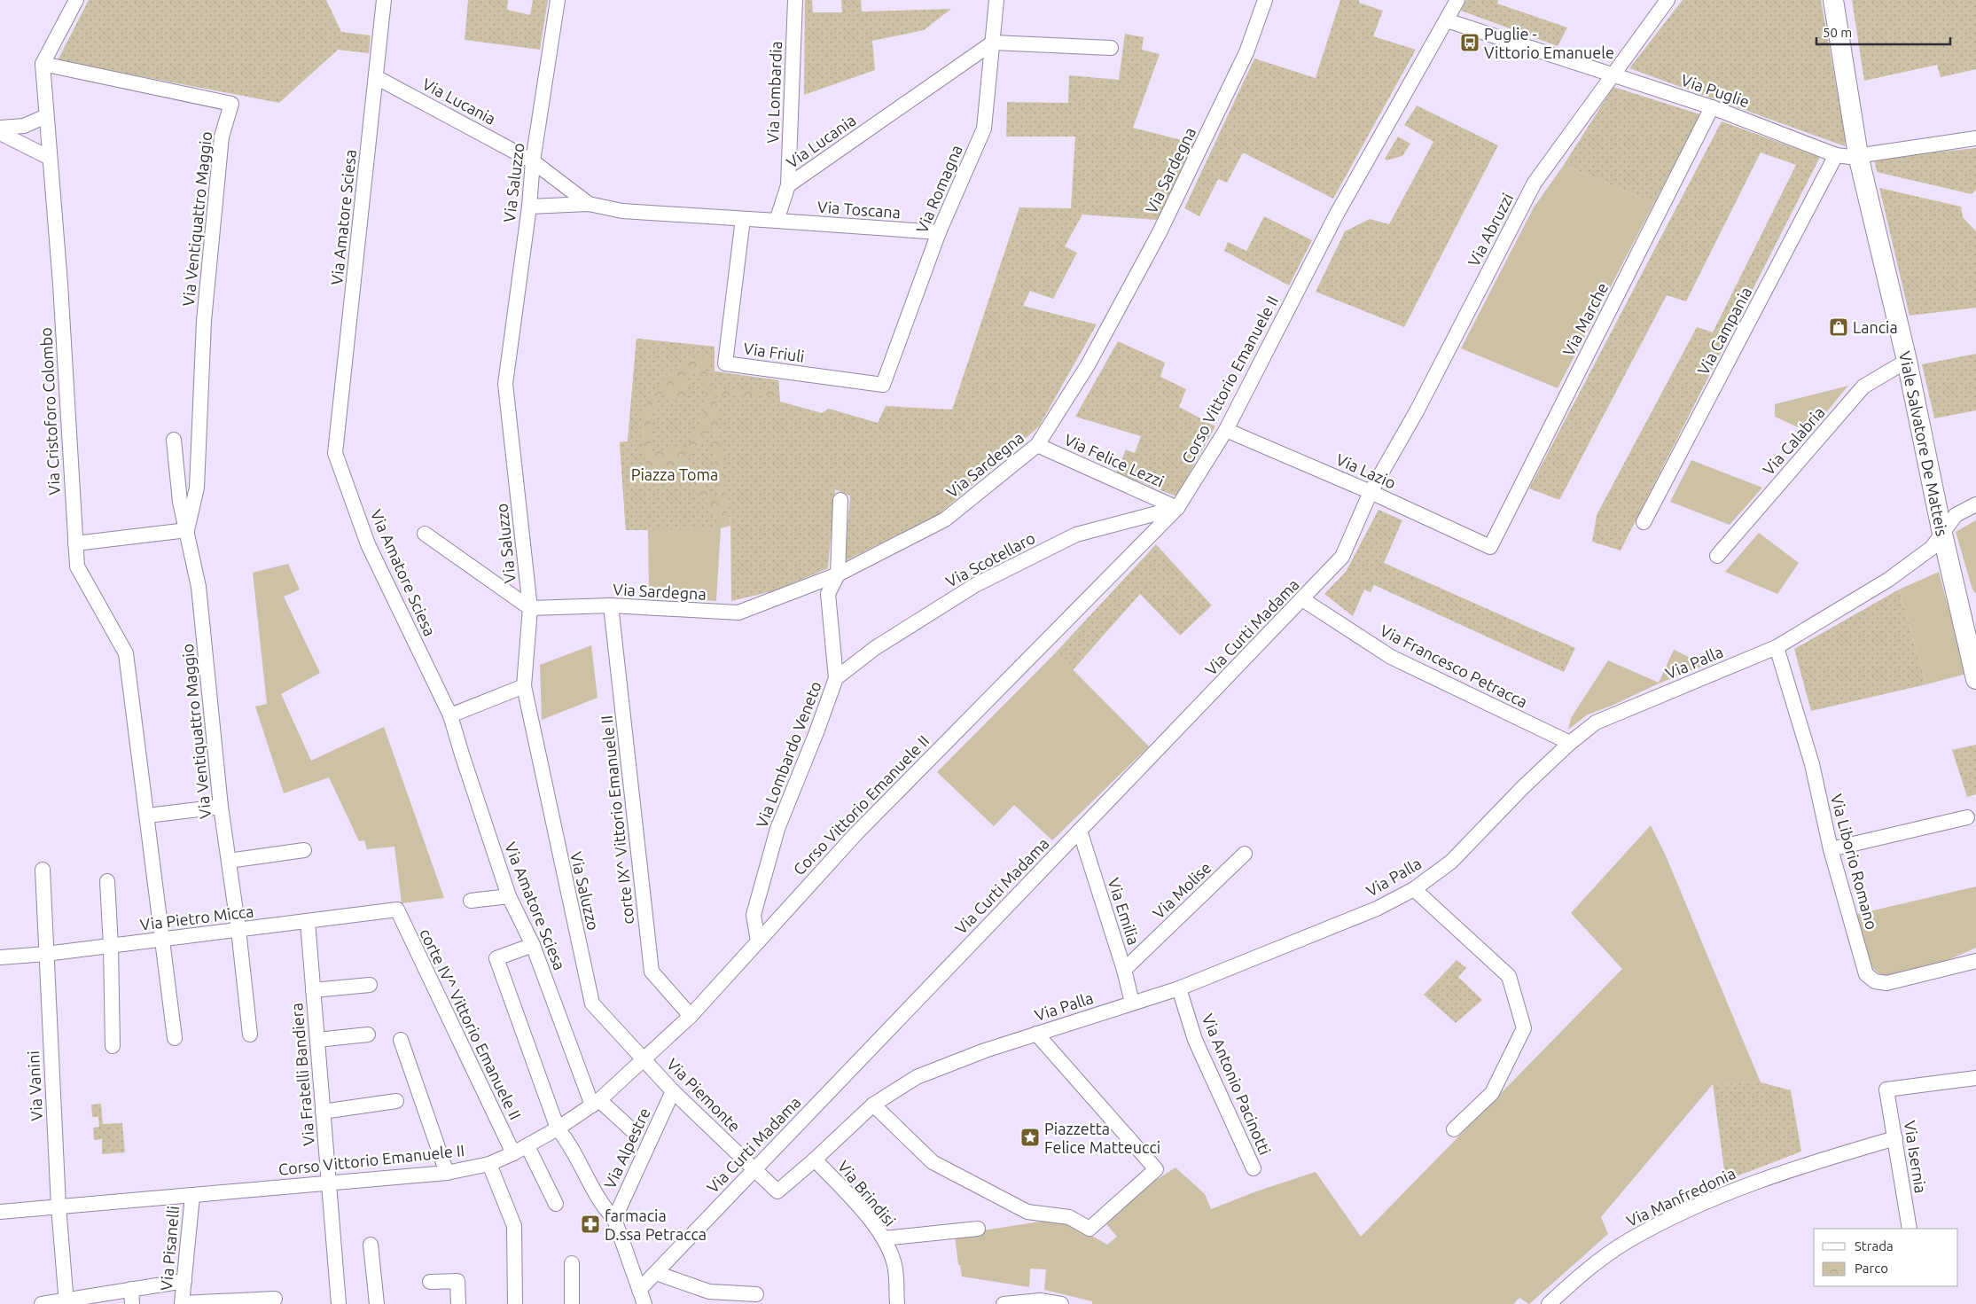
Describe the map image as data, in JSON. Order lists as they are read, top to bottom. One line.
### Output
{"streets":{"street":["Via Puglie","Via Lombardia","Via Lucania","Via Sardegna","Via Saluzzo","Via Romagna","Via Toscana","Via Amatore Sciesa","Via Ventiquattro Maggio","Via Abruzzi","Via Marche","Via Campania","Via Friuli","Corso Vittorio Emanuele II","Via Cristoforo Colombo","Via Calabria","Viale Salvatore De Matteis","Via Felice Lezzi","Via Lazio","Via Scotellaro","Via Curti Madama","Via Palla","Via Francesco Petracca","Via Lombardo Veneto","corte IX^ Vittorio Emanuele II","Via Liborio Romano","Via Molise","Via Emilia","Via Pietro Micca","corte IV^ Vittorio Emanuele II","Via Fratelli Bandiera","Via Antonio Pacinotti","Via Vanini","Via Piemonte","Via Alpestre","Via Isernia","Via Brindisi","Via Manfredonia","Via Pisanelli"]},"crossings":[["Via Puglie","Via Abruzzi"],["Via Puglie","Via Marche"],["Via Puglie","Via Campania"],["Via Puglie","Corso Vittorio Emanuele II"],["Via Puglie","Viale Salvatore De Matteis"],["Via Lombardia","Via Lucania"],["Via Lucania","Via Saluzzo"],["Via Lucania","Via Romagna"],["Via Lucania","Via Toscana"],["Via Lucania","Via Amatore Sciesa"],["Via Lucania","Via Friuli"],["Via Sardegna","Via Saluzzo"],["Via Sardegna","Via Felice Lezzi"],["Via Sardegna","Via Lombardo Veneto"],["Via Sardegna","corte IX^ Vittorio Emanuele II"],["Via Saluzzo","Corso Vittorio Emanuele II"],["Via Saluzzo","Via Piemonte"],["Via Romagna","Via Toscana"],["Via Romagna","Via Friuli"],["Via Amatore Sciesa","Corso Vittorio Emanuele II"],["Via Amatore Sciesa","Via Alpestre"],["Via Ventiquattro Maggio","Via Cristoforo Colombo"],["Via Ventiquattro Maggio","Via Pietro Micca"],["Via Abruzzi","Via Lazio"],["Via Abruzzi","Via Curti Madama"],["Via Marche","Via Lazio"],["Corso Vittorio Emanuele II","Via Felice Lezzi"],["Corso Vittorio Emanuele II","Via Lazio"],["Corso Vittorio Emanuele II","Via Scotellaro"],["Corso Vittorio Emanuele II","Via Lombardo Veneto"],["Corso Vittorio Emanuele II","corte IX^ Vittorio Emanuele II"],["Corso Vittorio Emanuele II","corte IV^ Vittorio Emanuele II"],["Corso Vittorio Emanuele II","Via Fratelli Bandiera"],["Corso Vittorio Emanuele II","Via Vanini"],["Corso Vittorio Emanuele II","Via Piemonte"],["Corso Vittorio Emanuele II","Via Alpestre"],["Corso Vittorio Emanuele II","Via Pisanelli"],["Via Cristoforo Colombo","Via Pietro Micca"],["Via Calabria","Viale Salvatore De Matteis"],["Viale Salvatore De Matteis","Via Palla"],["Via Felice Lezzi","Via Scotellaro"],["Via Lazio","Via Curti Madama"],["Via Scotellaro","Via Lombardo Veneto"],["Via Curti Madama","Via Francesco Petracca"],["Via Curti Madama","Via Emilia"],["Via Curti Madama","Via Piemonte"],["Via Curti Madama","Via Alpestre"],["Via Palla","Via Francesco Petracca"],["Via Palla","Via Liborio Romano"],["Via Palla","Via Emilia"],["Via Palla","Via Antonio Pacinotti"],["Via Palla","Via Piemonte"],["Via Palla","Via Brindisi"],["Via Molise","Via Emilia"],["Via Pietro Micca","corte IV^ Vittorio Emanuele II"],["Via Pietro Micca","Via Fratelli Bandiera"],["Via Pietro Micca","Via Vanini"],["Via Piemonte","Via Alpestre"],["Via Isernia","Via Manfredonia"]],"parks":["Piazza Toma"],"places":{"bus stop":["Puglie - Vittorio Emanuele"],"shop":["Lancia"],"place":["Piazzetta Felice Matteucci"],"pharmacy":["farmacia D.ssa Petracca"]},"legend":["Strada","Parco"],"scale_bar":"50 m"}
